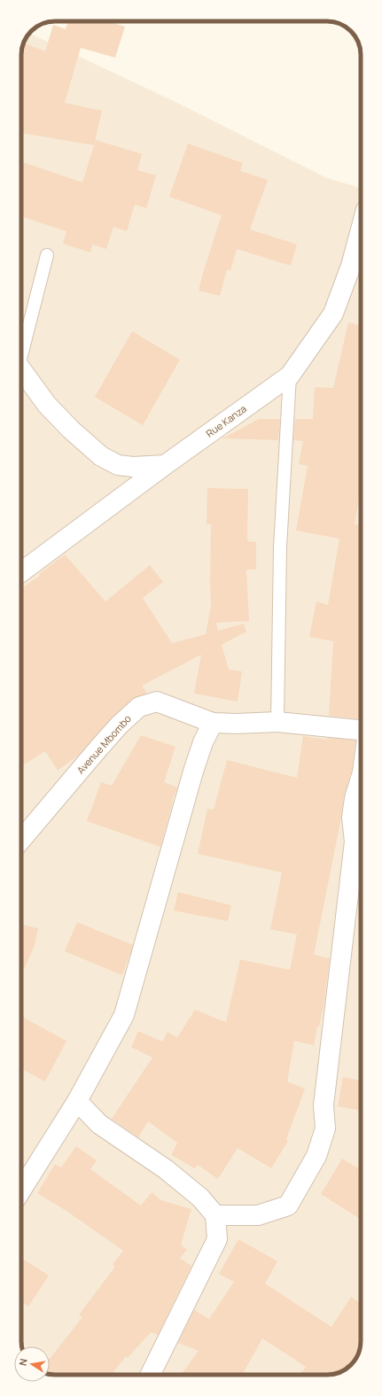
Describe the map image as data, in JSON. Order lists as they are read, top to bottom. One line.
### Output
{"streets":{"street":["Rue Kanza","Avenue Mbombo"]},"north":"left"}
